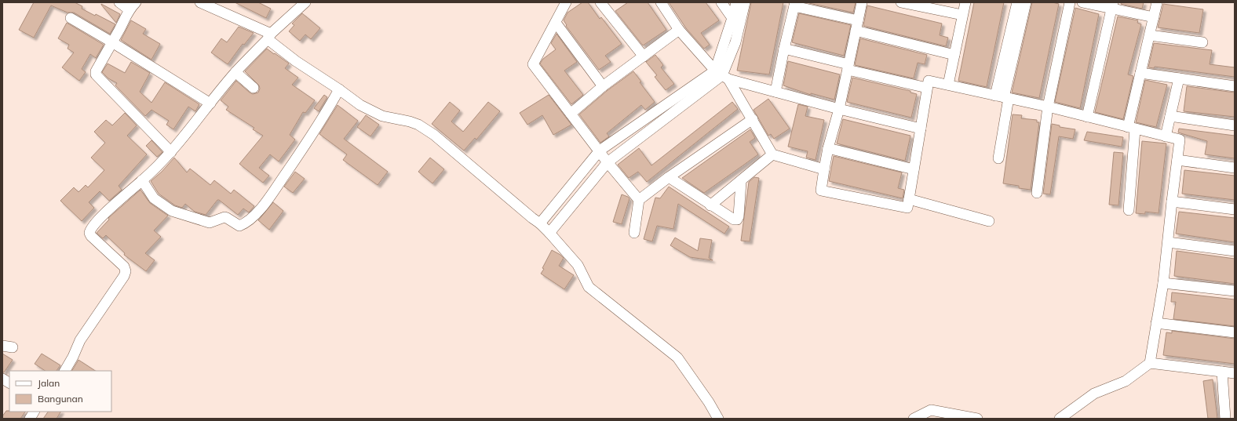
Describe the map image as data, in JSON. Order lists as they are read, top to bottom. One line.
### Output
{"legend":["Jalan","Bangunan"]}
